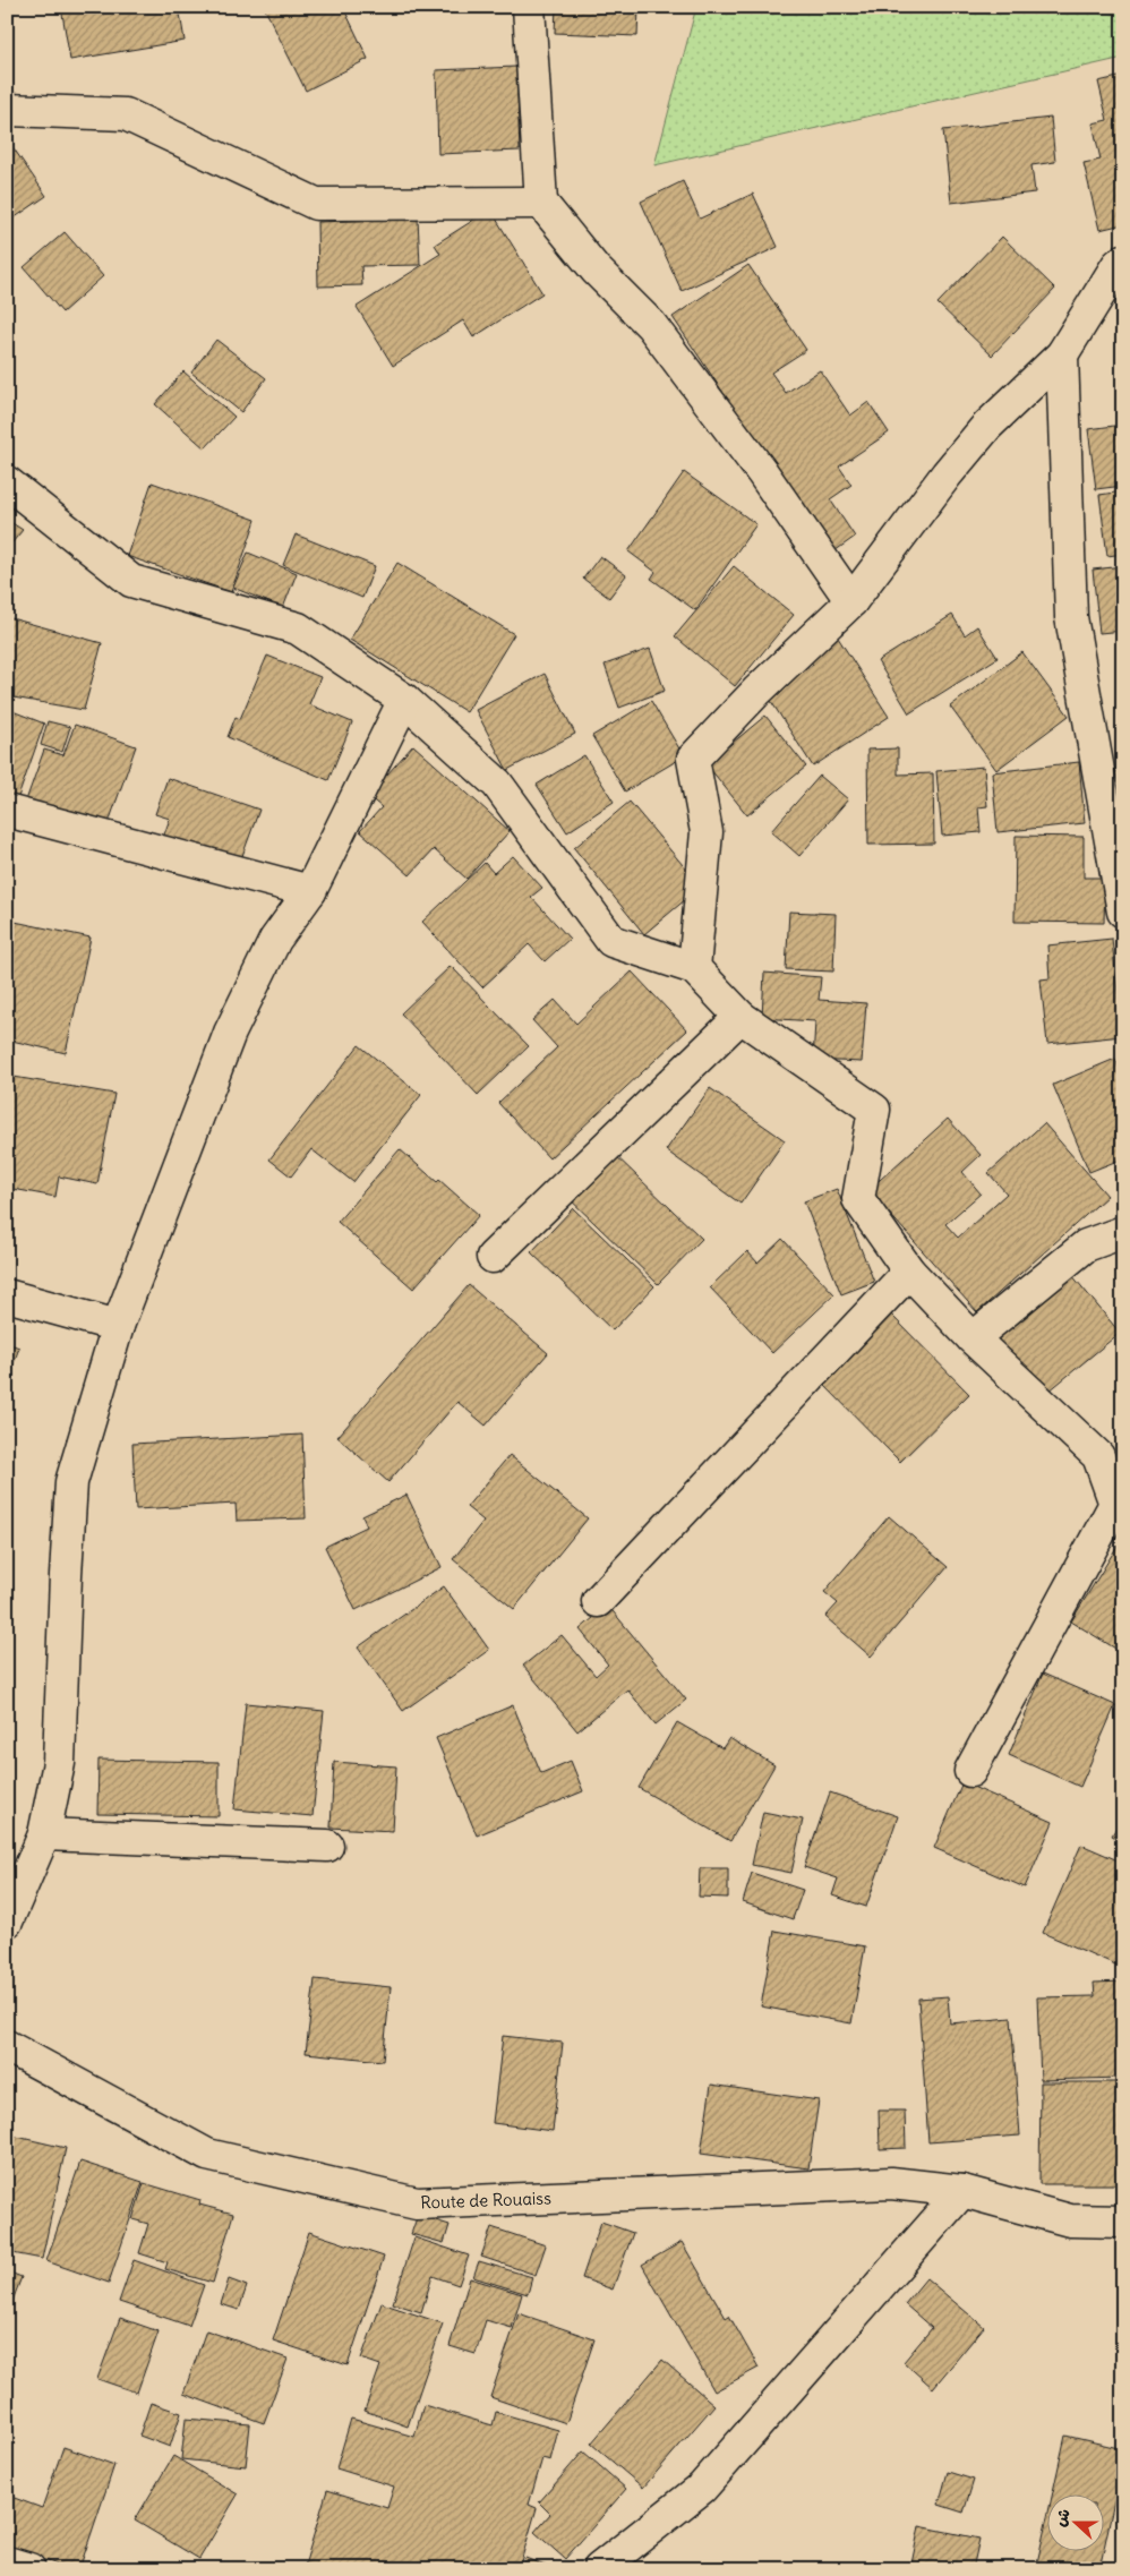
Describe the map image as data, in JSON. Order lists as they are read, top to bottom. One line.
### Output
{"streets":{"street":["Route de Rouaiss"]},"north":"left"}
